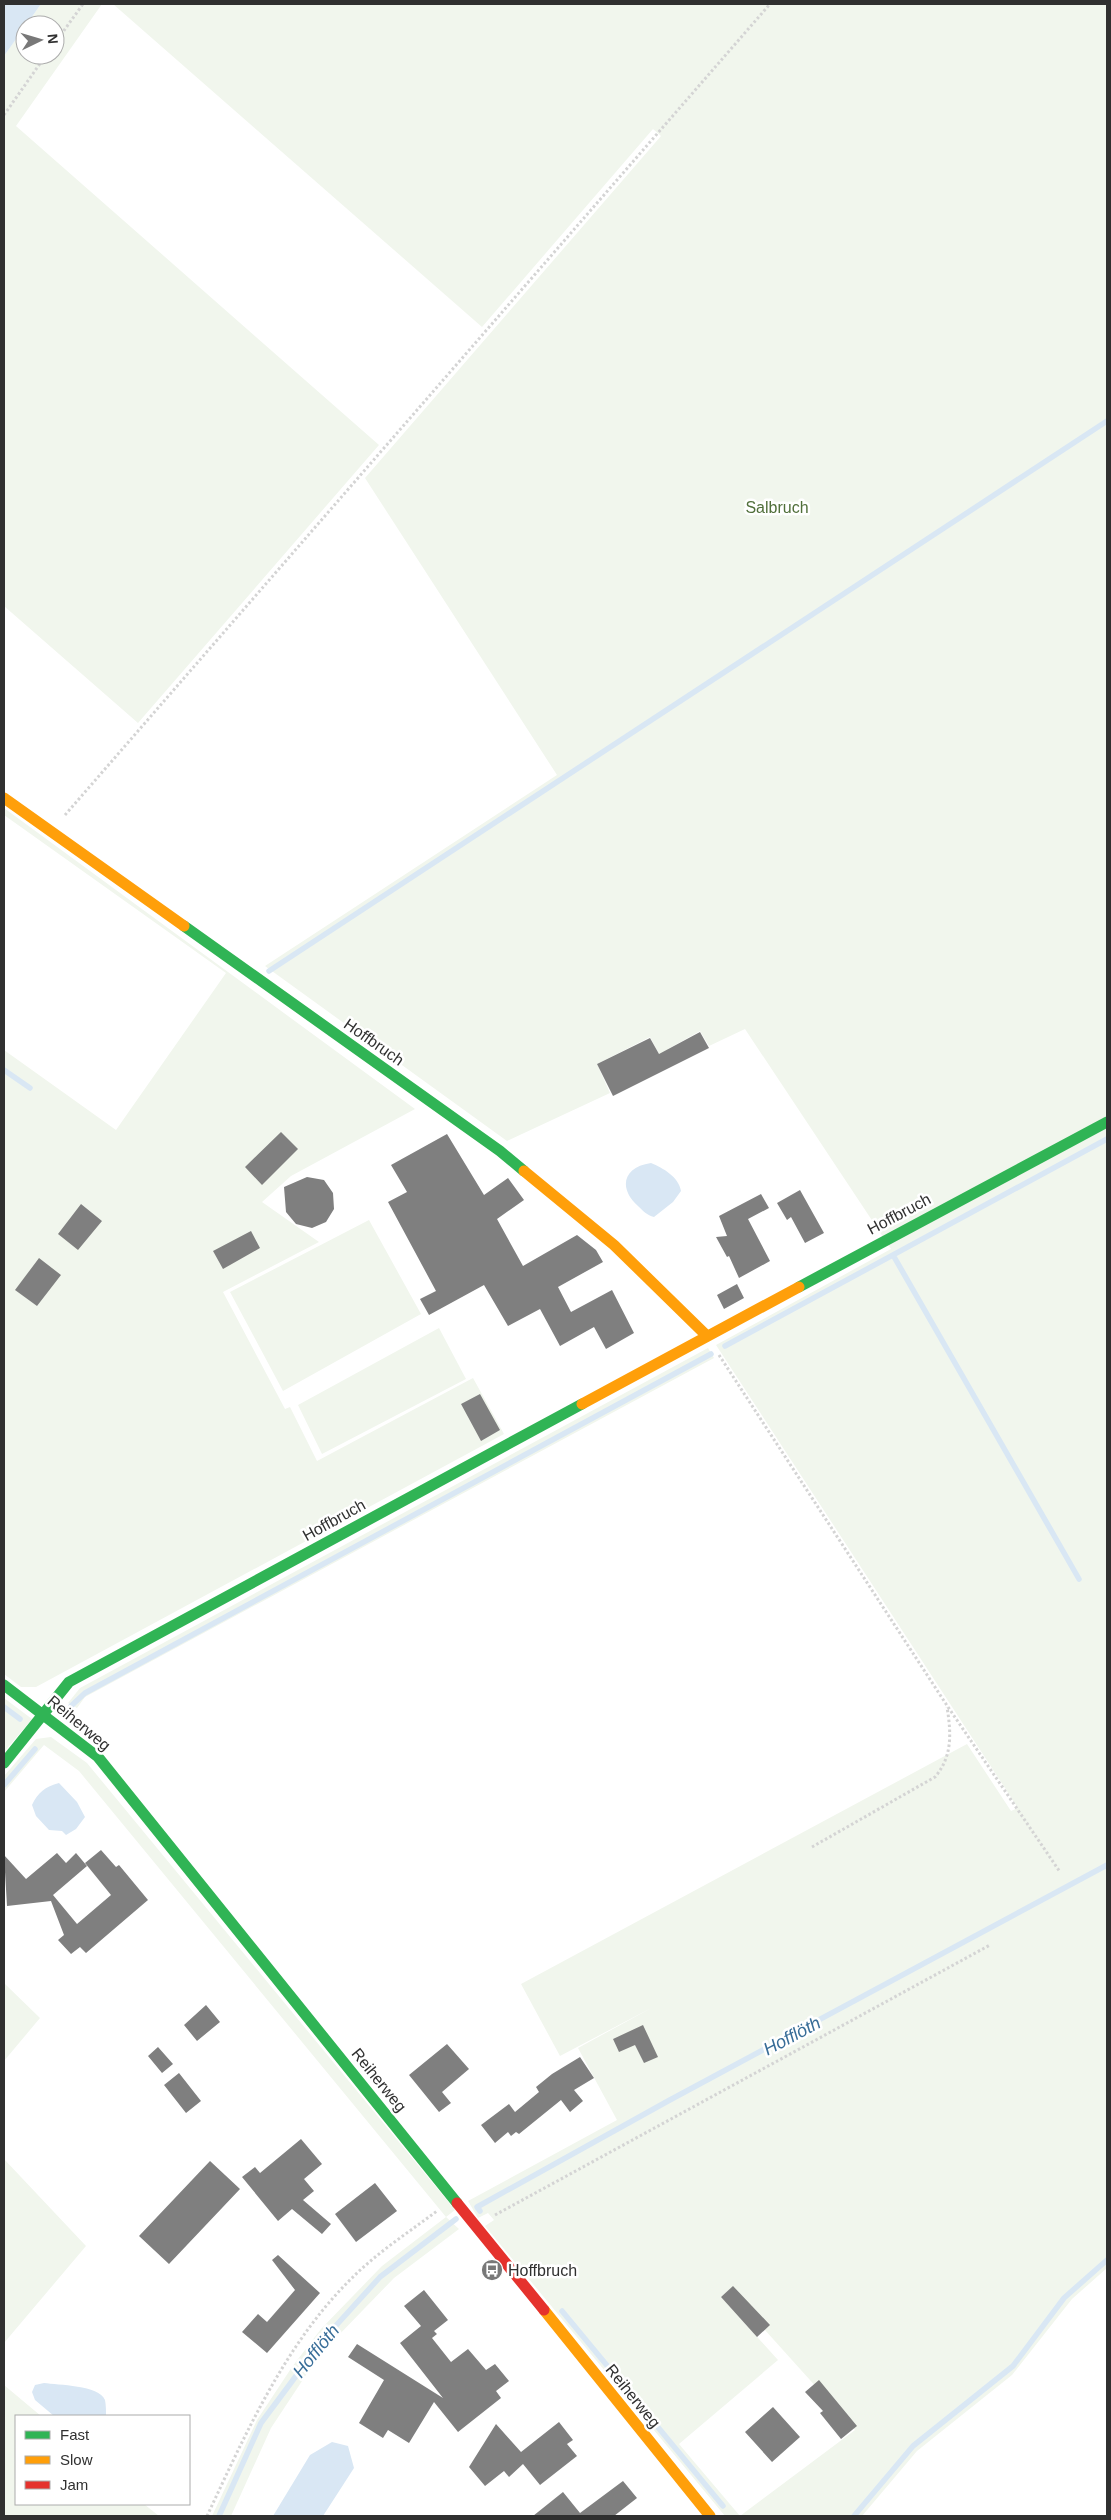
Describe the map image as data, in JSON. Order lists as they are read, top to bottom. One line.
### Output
{"streets":{"street":["Hoffbruch","Reiherweg"]},"crossings":[["Hoffbruch","Reiherweg"]],"water":["Hofflöth"],"parks":["Salbruch"],"places":{"bus stop":["Hoffbruch"]},"legend":["Fast","Slow","Jam"],"north":"right"}
